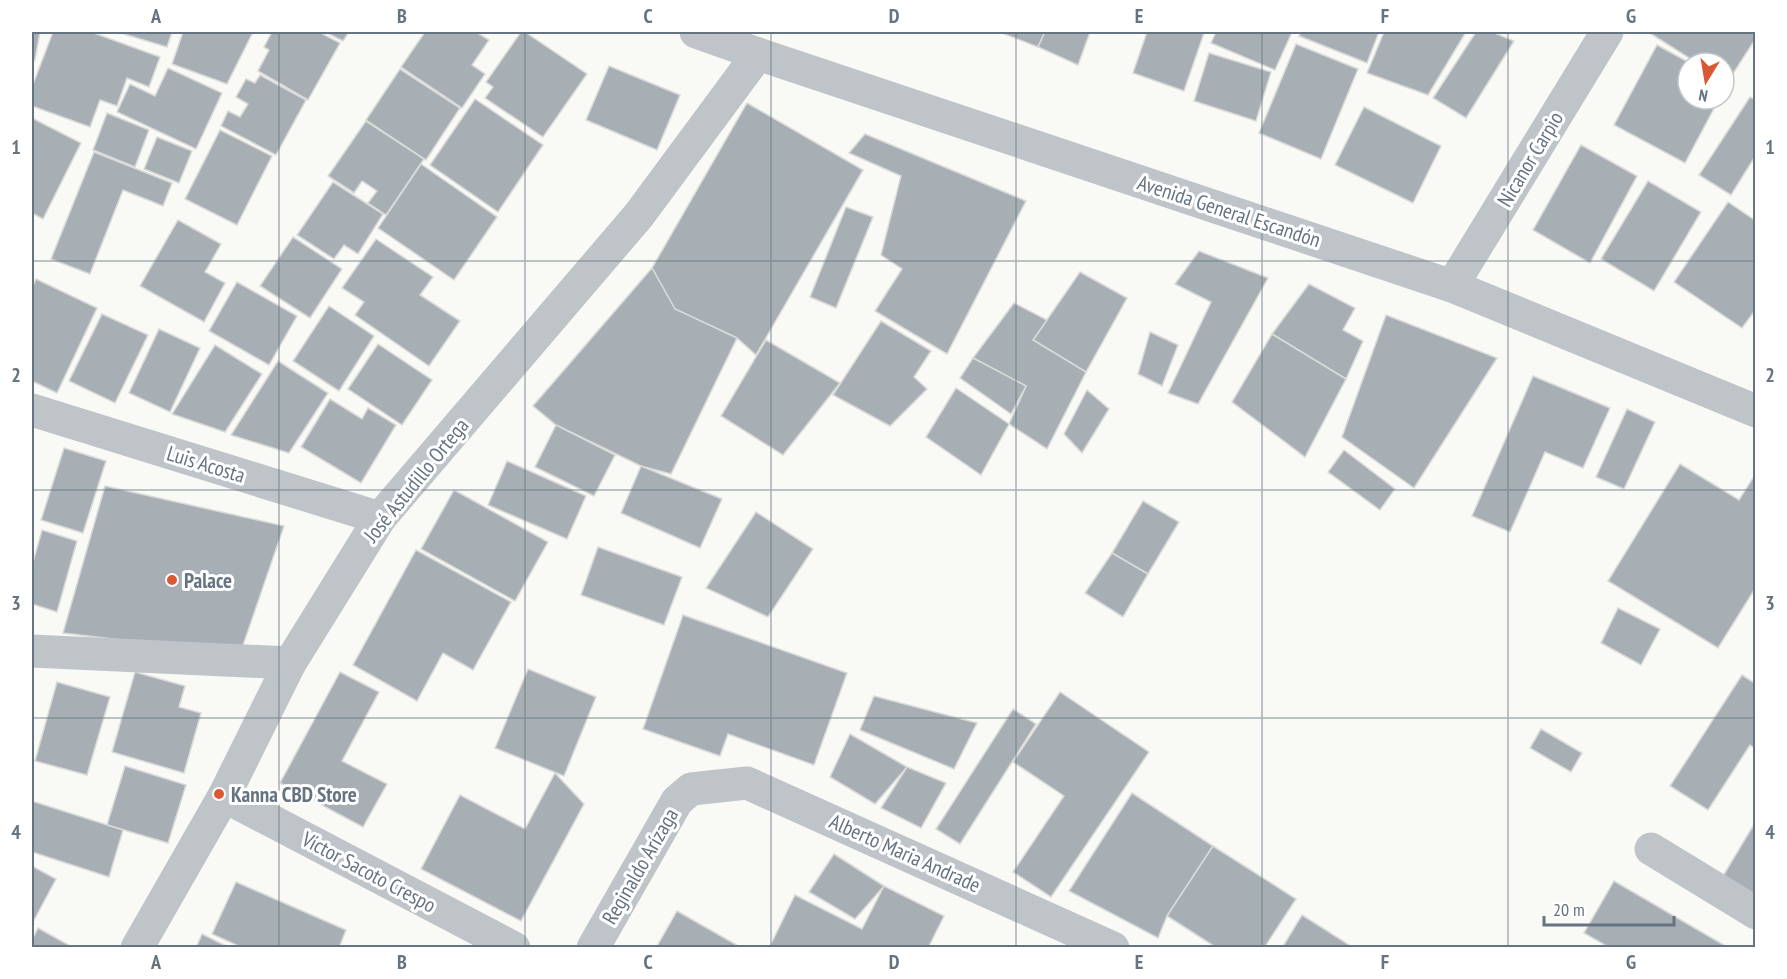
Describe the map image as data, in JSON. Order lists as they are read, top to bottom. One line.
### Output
{"streets":{"street":["Nicanor Carpio","Avenida General Escandón","Luis Acosta","José Astudillo Ortega","Alberto Maria Andrade","Reginaldo Arízaga","Víctor Sacoto Crespo"]},"crossings":[["Nicanor Carpio","Avenida General Escandón"],["Avenida General Escandón","José Astudillo Ortega"],["Luis Acosta","José Astudillo Ortega"],["José Astudillo Ortega","Víctor Sacoto Crespo"],["Alberto Maria Andrade","Reginaldo Arízaga"]],"places":["Palace","Kanna CBD Store"],"scale_bar":"20 m","north":"bottom","grid":{"columns":["A","B","C","D","E","F","G"],"rows":["1","2","3","4"]}}
